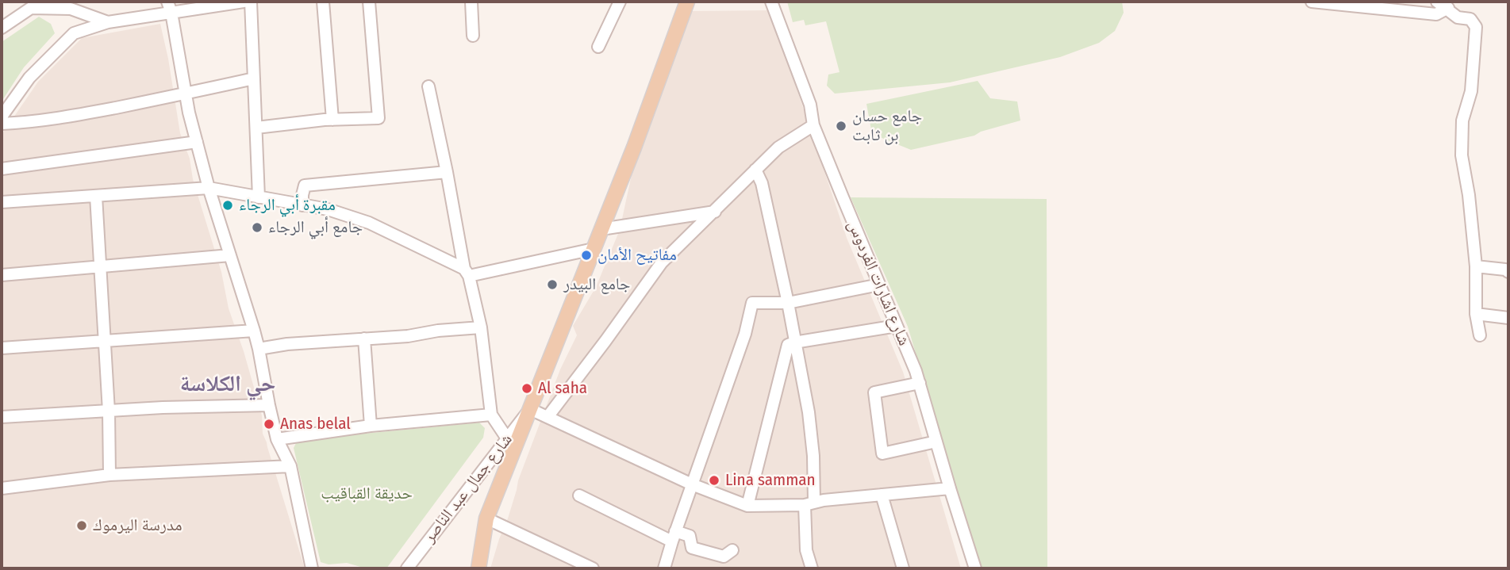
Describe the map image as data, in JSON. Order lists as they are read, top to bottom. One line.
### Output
{"streets":{"street":["شارع اشارات الفردوس","شارع جمال عبد الناصر"]},"districts":["حي الكلاسة"],"parks":["حديقة القباقيب"],"places":["جامع حسان بن ثابت","مقبرة أبي الرجاء","جامع أبي الرجاء","مفاتيح اﻷمان","جامع البيدر","Al saha","Anas belal","Lina samman","مدرسة اليرموك"]}
